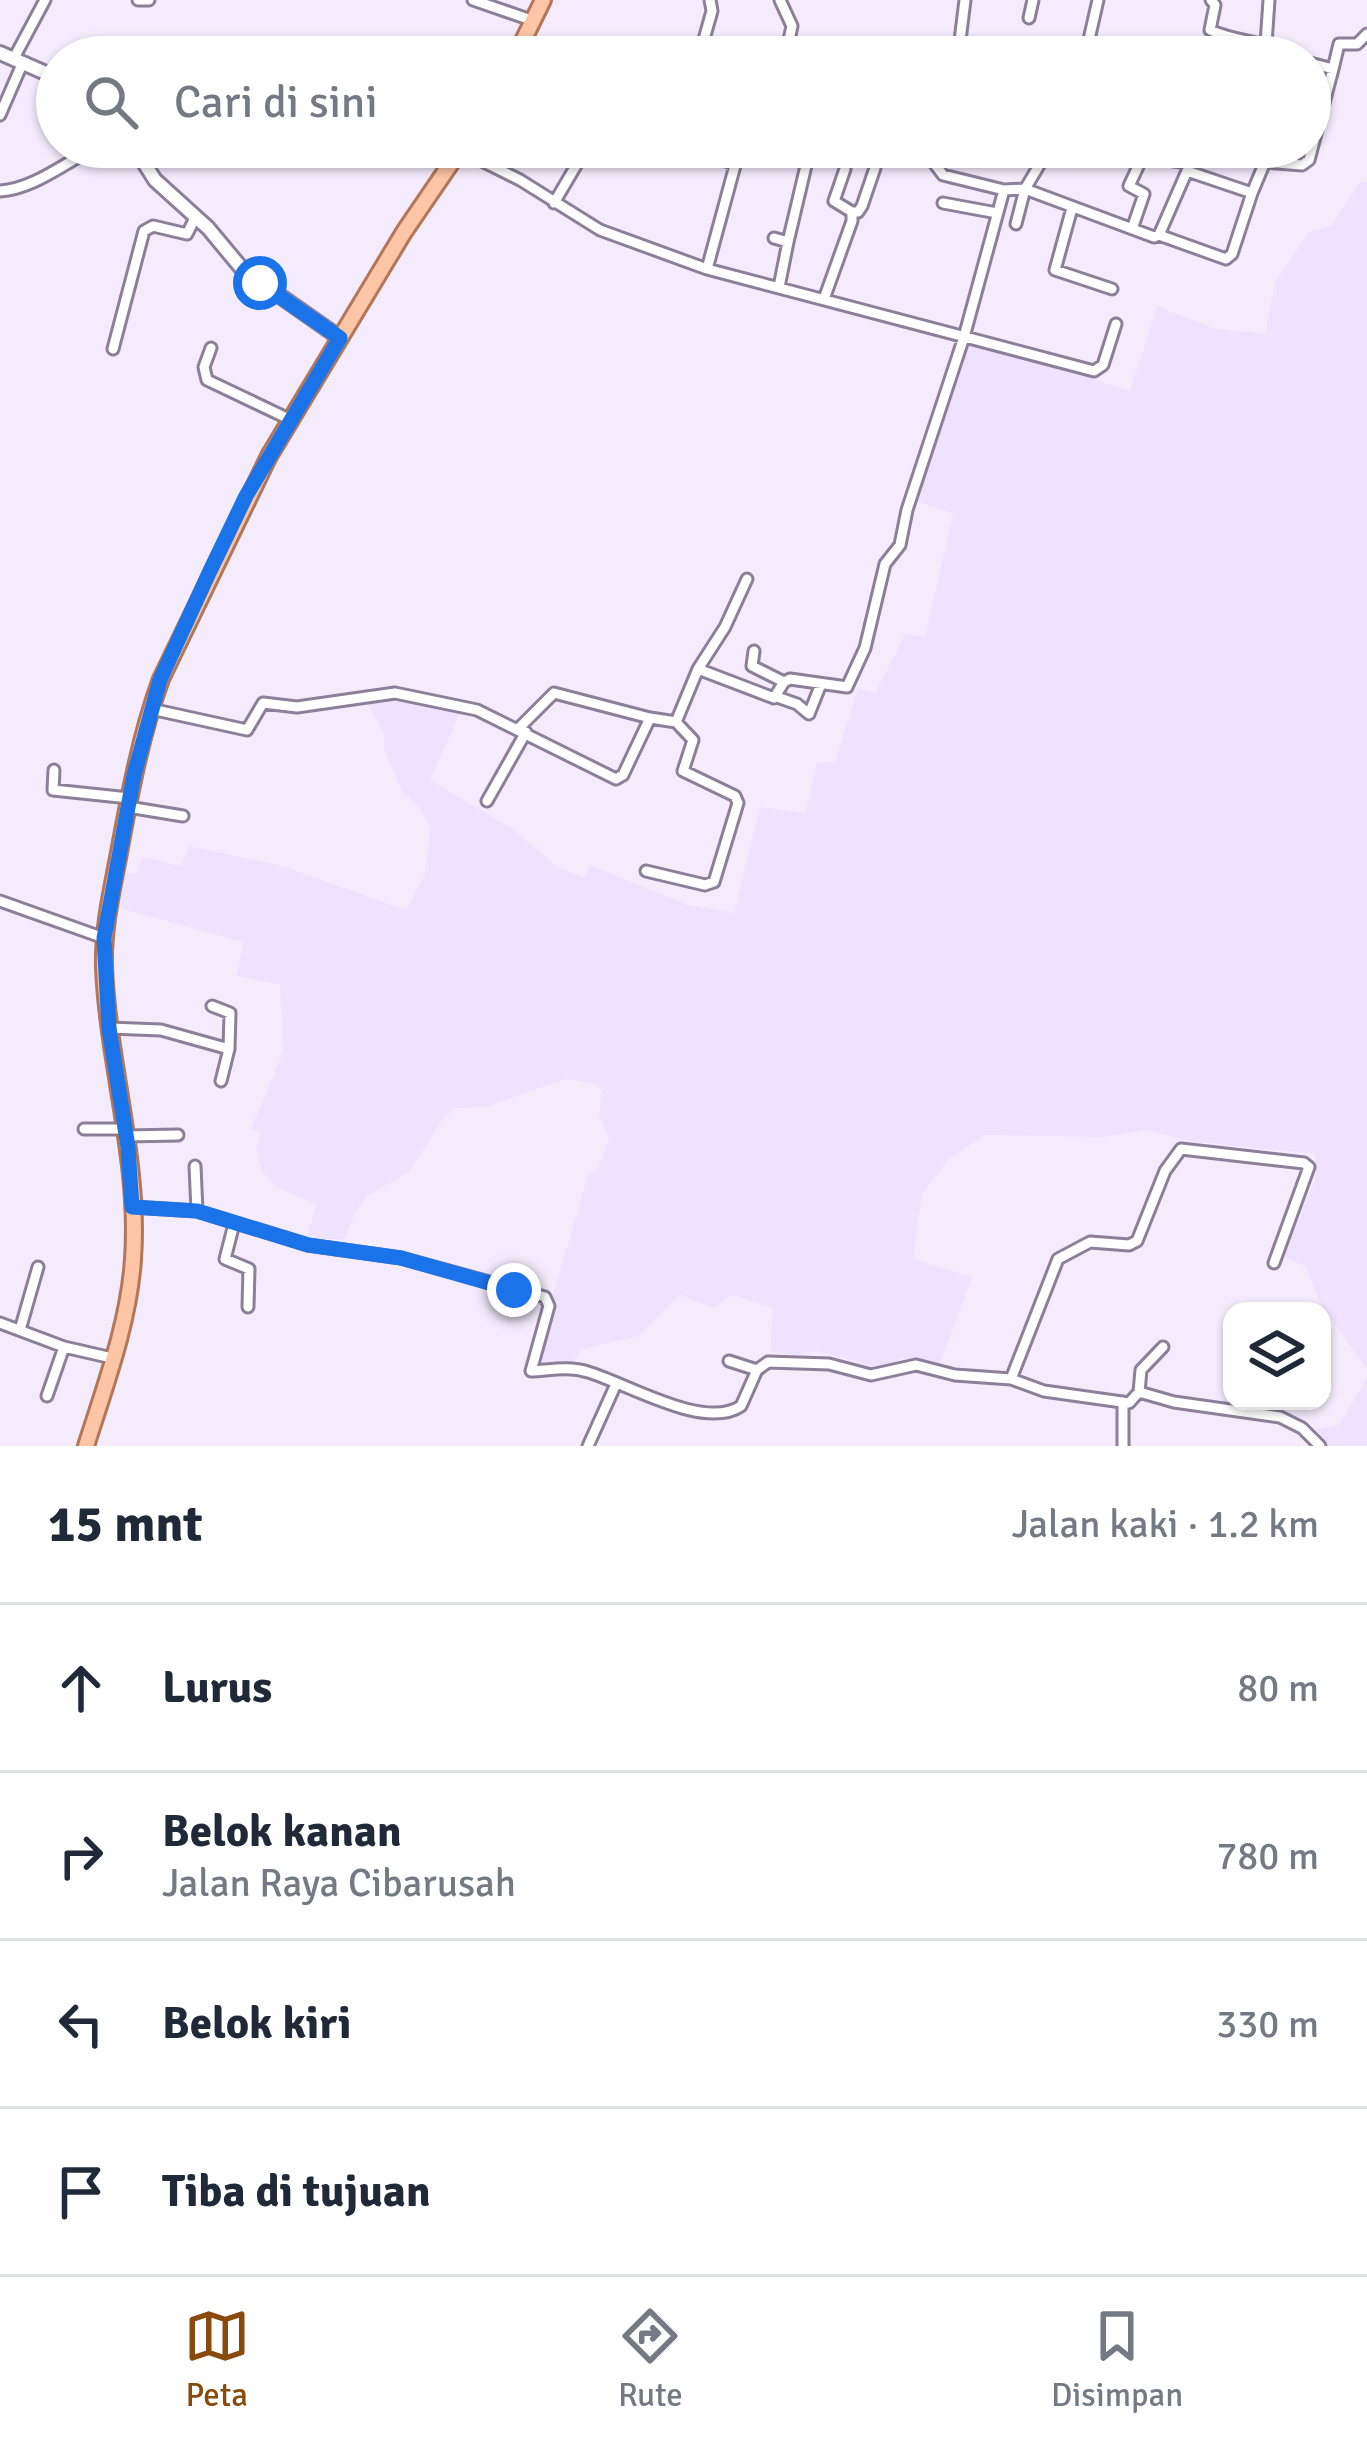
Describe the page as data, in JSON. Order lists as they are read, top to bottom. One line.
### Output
{"page":{"search":"Cari di sini","heading":["15 mnt","Jalan kaki · 1.2 km"],"list":[["Lurus","80 m"],["Belok kanan","Jalan Raya Cibarusah","780 m"],["Belok kiri","330 m"],"Tiba di tujuan"],"nav":["Peta","Rute","Disimpan"]}}
